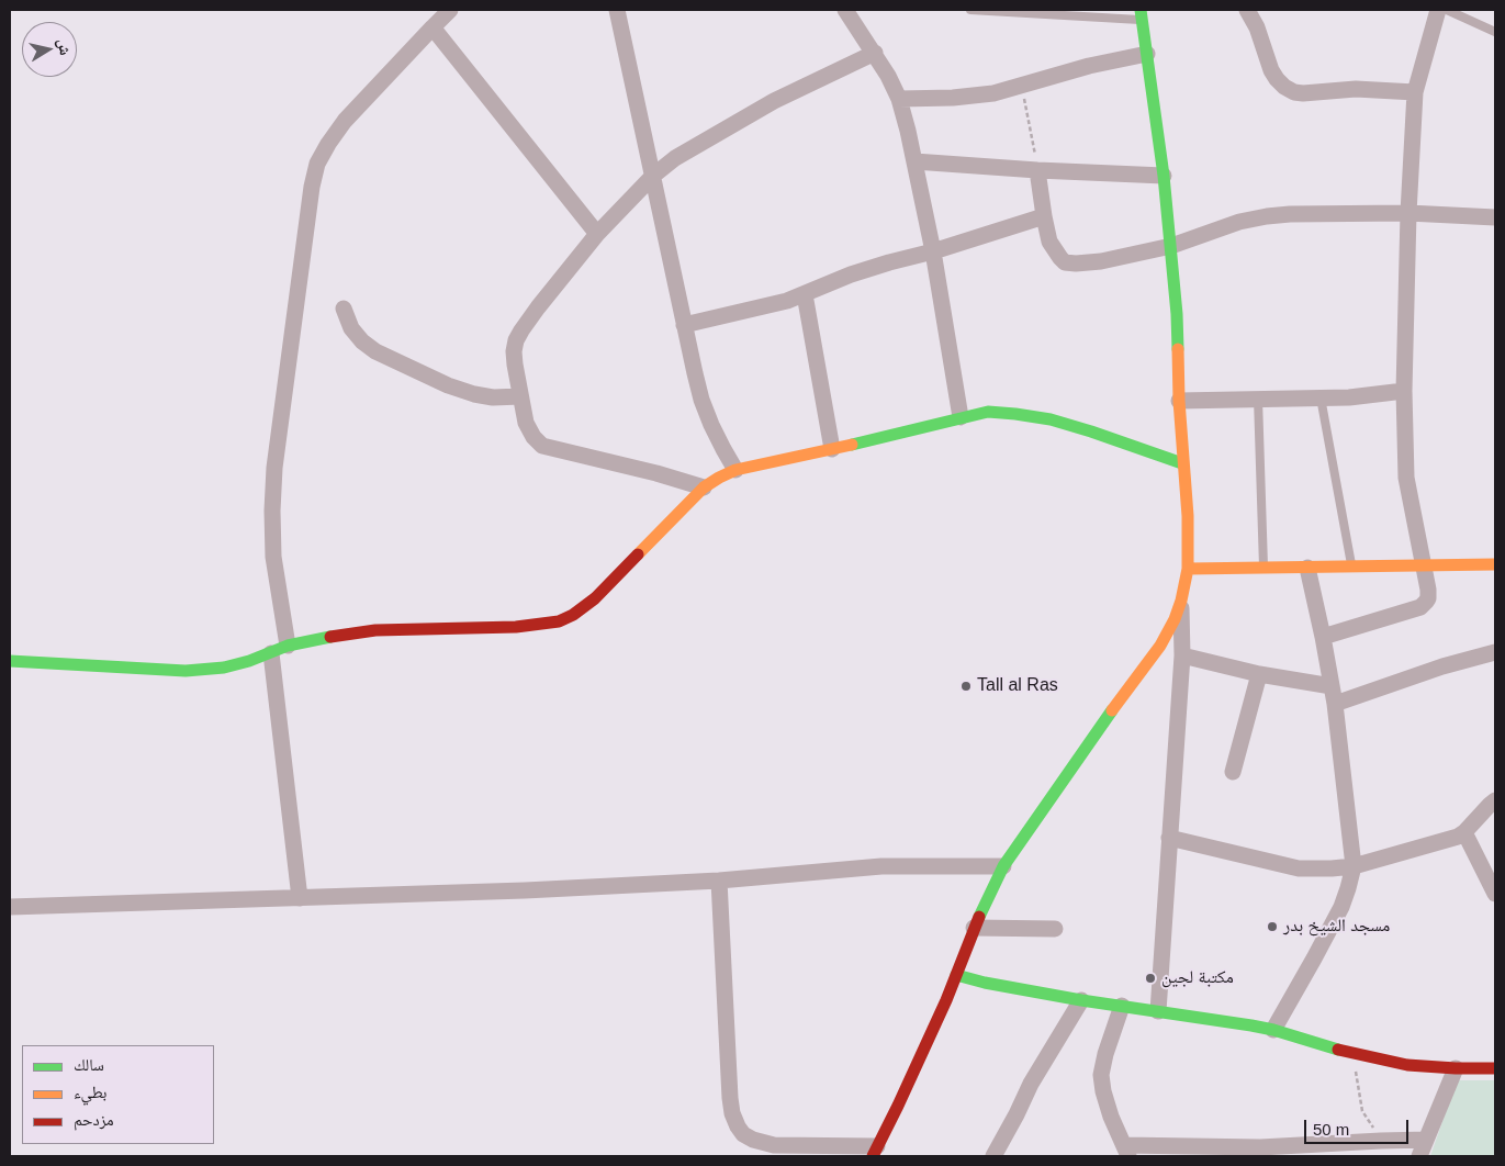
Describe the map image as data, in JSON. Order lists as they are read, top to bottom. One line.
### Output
{"places":["Tall al Ras","مسجد الشيخ بدر","مكتبة لجين"],"legend":["سالك","بطيء","مزدحم"],"scale_bar":"50 m","north":"right"}
